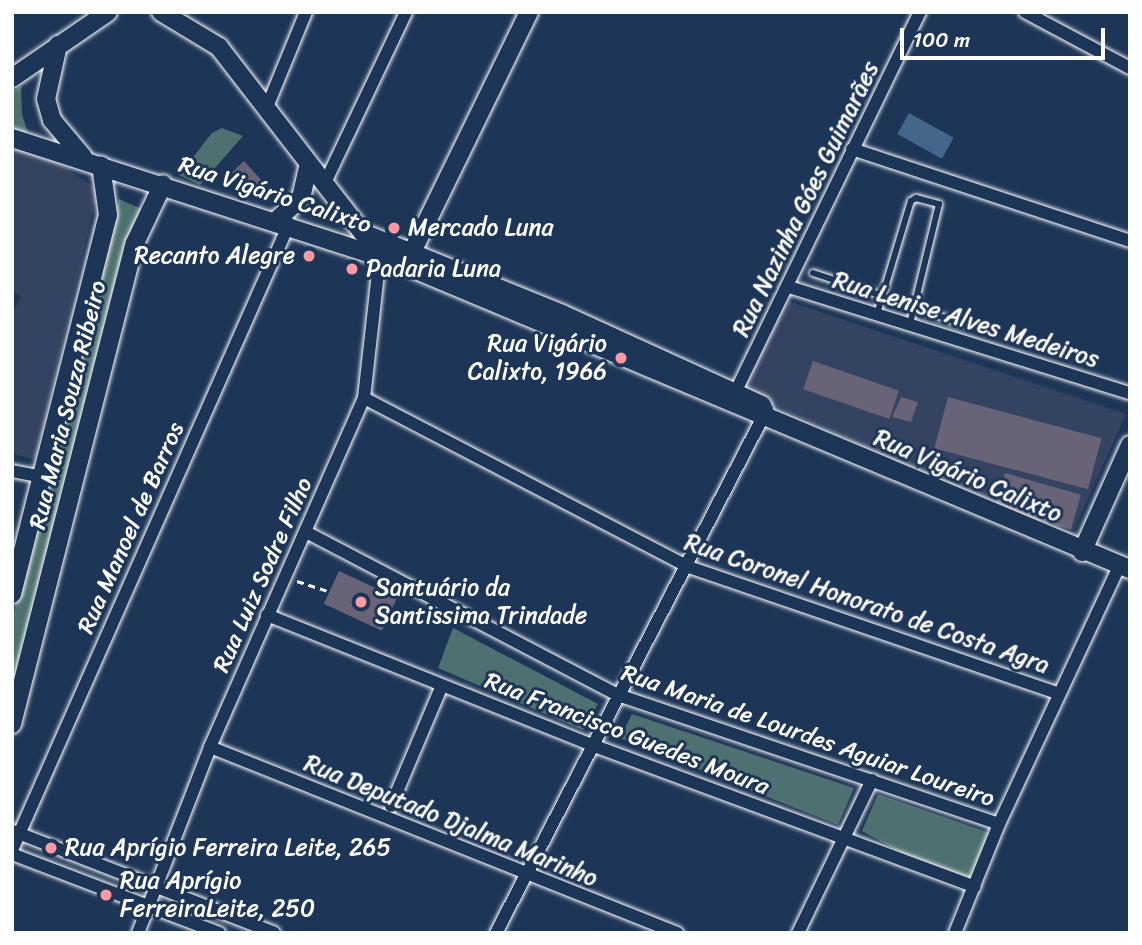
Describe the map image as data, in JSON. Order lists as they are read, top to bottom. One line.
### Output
{"streets":{"main road":["Rua Vigário Calixto","Rua Maria Souza Ribeiro"],"street":["Rua Nazinha Góes Guimarães","Rua Lenise Alves Medeiros","Rua Manoel de Barros","Rua Luiz Sodre Filho","Rua Coronel Honorato de Costa Agra","Rua Francisco Guedes Moura","Rua Maria de Lourdes Aguiar Loureiro","Rua Deputado Djalma Marinho"]},"crossings":[["Rua Vigário Calixto","Rua Nazinha Góes Guimarães"],["Rua Vigário Calixto","Rua Maria Souza Ribeiro"],["Rua Vigário Calixto","Rua Manoel de Barros"],["Rua Vigário Calixto","Rua Luiz Sodre Filho"],["Rua Nazinha Góes Guimarães","Rua Lenise Alves Medeiros"],["Rua Luiz Sodre Filho","Rua Coronel Honorato de Costa Agra"],["Rua Luiz Sodre Filho","Rua Francisco Guedes Moura"],["Rua Luiz Sodre Filho","Rua Maria de Lourdes Aguiar Loureiro"],["Rua Luiz Sodre Filho","Rua Deputado Djalma Marinho"]],"places":["Mercado Luna","Recanto Alegre","Padaria Luna","Rua Vigário Calixto, 1966","Santuário da Santissima Trindade","Rua Aprígio Ferreira Leite, 265","Rua Aprígio FerreiraLeite, 250"],"scale_bar":"100 m"}
